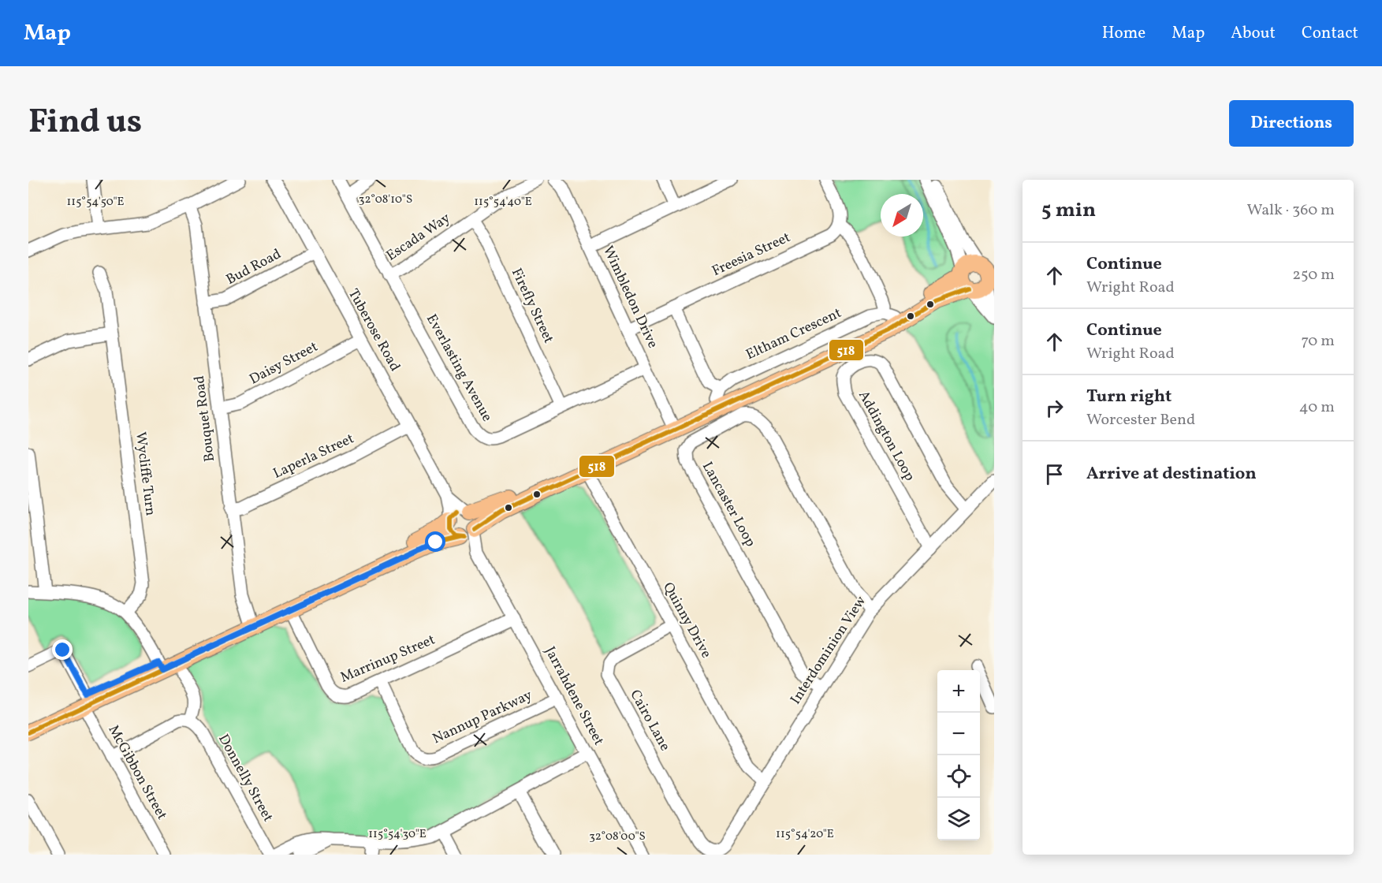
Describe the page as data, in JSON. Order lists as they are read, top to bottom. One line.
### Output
{"streets":{"street":["Escada Way","Freesia Street","Bud Road","Wimbledon Drive","Firefly Street","Tuberose Road","Daisy Street","Everlasting Avenue","Bouquet Road","Addington Loop","Laperla Street","Wycliffe Turn","Lancaster Loop","Quinny Drive","Interdominion View","Marrinup Street","Jarrahdene Street","Nannup Parkway","Cairo Lane","McGibbon Street","Donnelly Street"]},"crossings":[["Escada Way","Firefly Street"],["Escada Way","Everlasting Avenue"],["Freesia Street","Wimbledon Drive"],["Bud Road","Tuberose Road"],["Bud Road","Bouquet Road"],["Wimbledon Drive","Everlasting Avenue"],["Firefly Street","Everlasting Avenue"],["Tuberose Road","Daisy Street"],["Tuberose Road","Laperla Street"],["Tuberose Road","Jarrahdene Street"],["Daisy Street","Bouquet Road"],["Bouquet Road","Laperla Street"],["Addington Loop","Interdominion View"],["Lancaster Loop","Interdominion View"],["Quinny Drive","Interdominion View"],["Quinny Drive","Cairo Lane"],["Interdominion View","Cairo Lane"],["Marrinup Street","Jarrahdene Street"],["Marrinup Street","Nannup Parkway"],["Jarrahdene Street","Nannup Parkway"]],"lines":["transit line 518"],"north":"bottom left","page":{"header":"Map","nav":["Home","Map","About","Contact"],"title":"Find us","buttons":"Directions","heading":["5 min","Walk · 360 m"],"list":[["Continue","Wright Road","250 m"],["Continue","Wright Road","70 m"],["Turn right","Worcester Bend","40 m"],"Arrive at destination"],"map_buttons":["+","−"]},"coordinates":["32°08'10\"S","115°54'50\"E","115°54'40\"E","115°54'30\"E","115°54'20\"E","32°08'00\"S"]}
